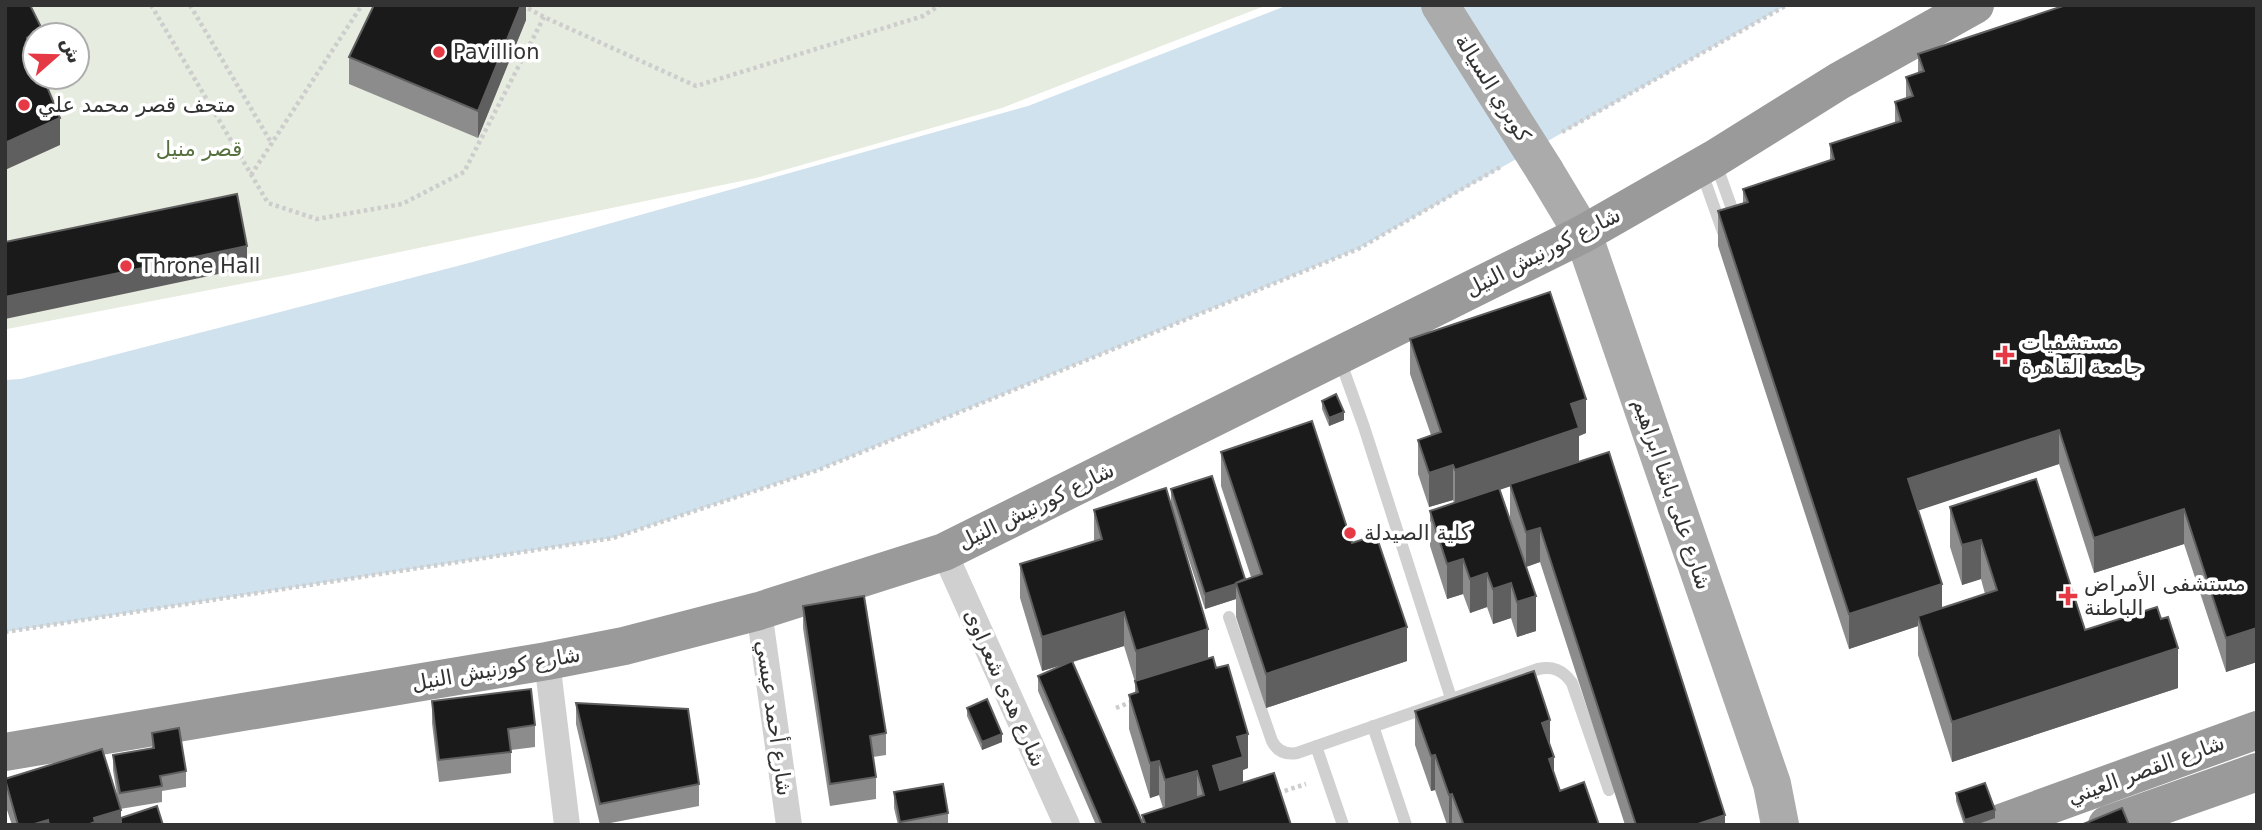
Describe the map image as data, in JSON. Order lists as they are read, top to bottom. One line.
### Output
{"streets":{"highway":["شارع كورنيش النيل","شارع القصر العيني"],"main road":["كوبري السيالة","شارع على باشا ابراهيم"],"street":["شارع هدى شعراوى","شارع أحمد عيسي"]},"crossings":[["كوبري السيالة","شارع على باشا ابراهيم"],["شارع كورنيش النيل","شارع على باشا ابراهيم"],["شارع كورنيش النيل","شارع هدى شعراوى"],["شارع كورنيش النيل","شارع أحمد عيسي"]],"parks":["قصر منيل"],"places":{"other":["Pavillion","متحف قصر محمد علي","Throne Hall","كلية الصيدلة"],"health":["مستشفيات جامعة القاهرة","مستشفى الأمراض الباطنة"]},"north":"right"}
